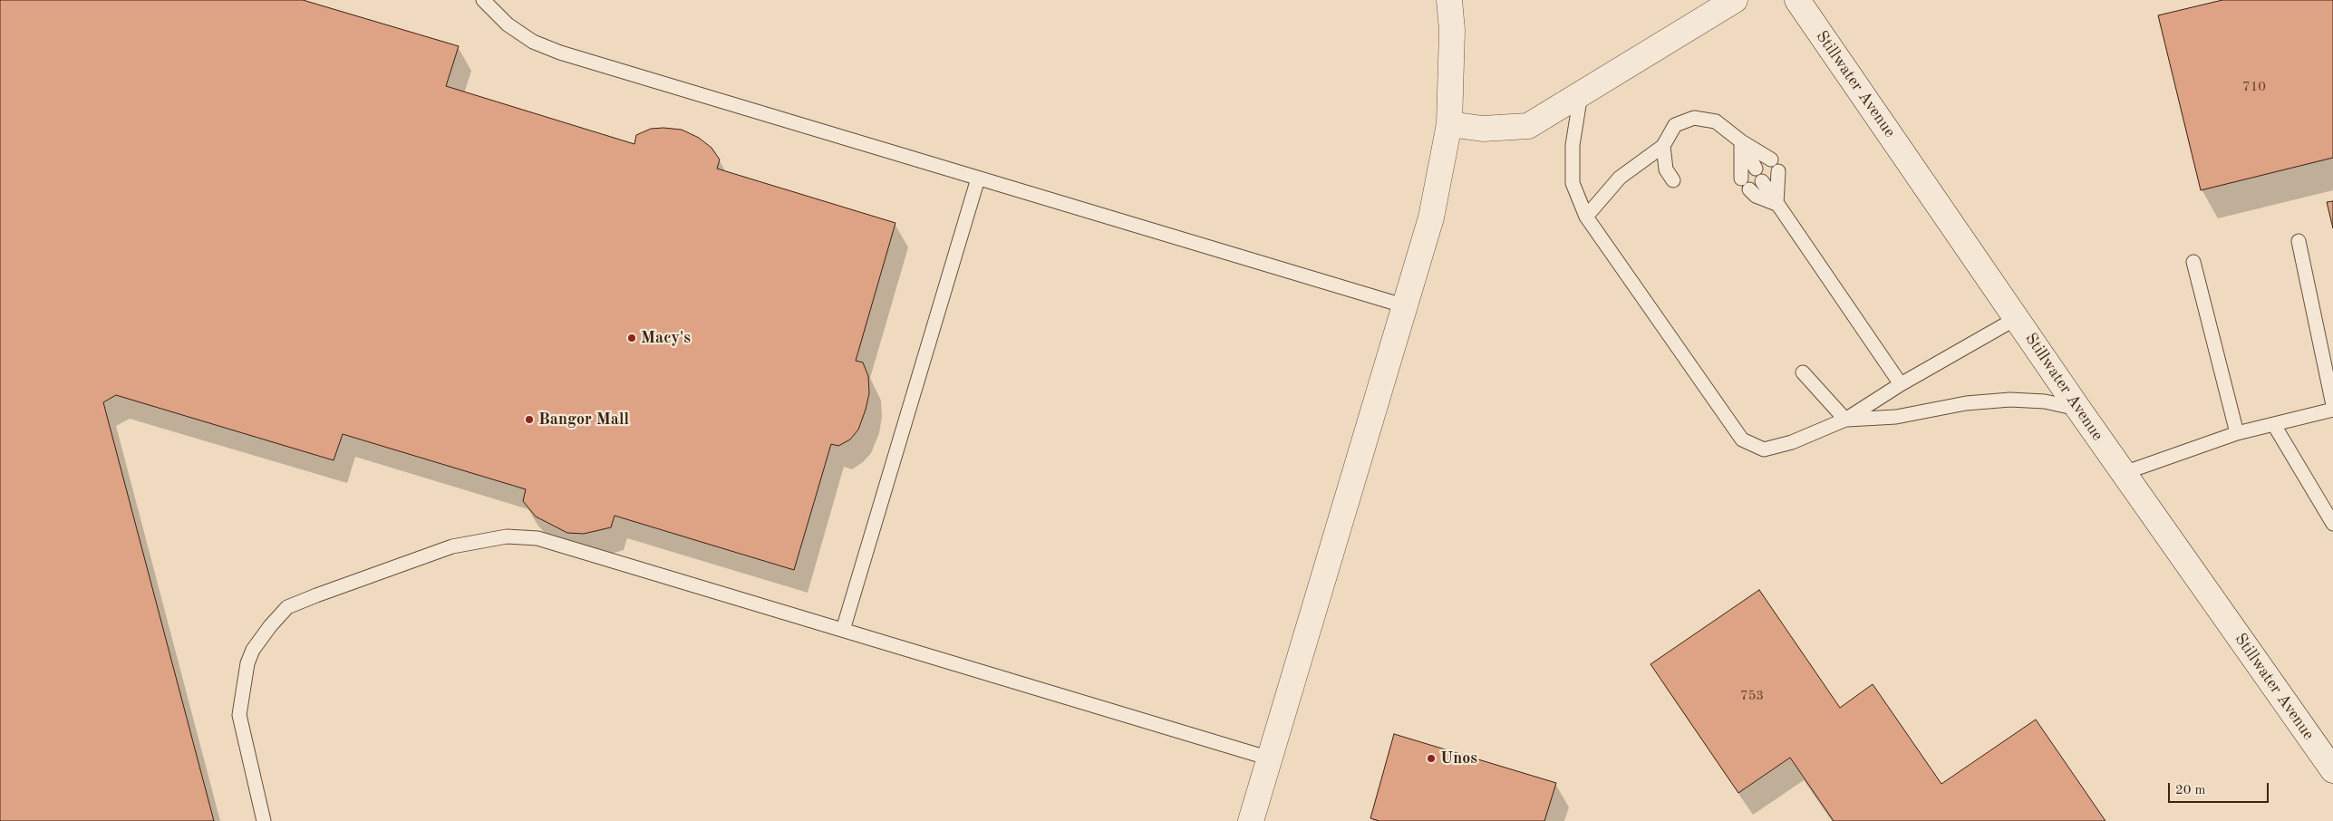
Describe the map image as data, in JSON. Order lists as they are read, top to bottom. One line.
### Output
{"streets":{"street":["Stillwater Avenue"]},"places":["Macy's","Bangor Mall","Unos"],"house_numbers":["710","753"],"scale_bar":"20 m"}
